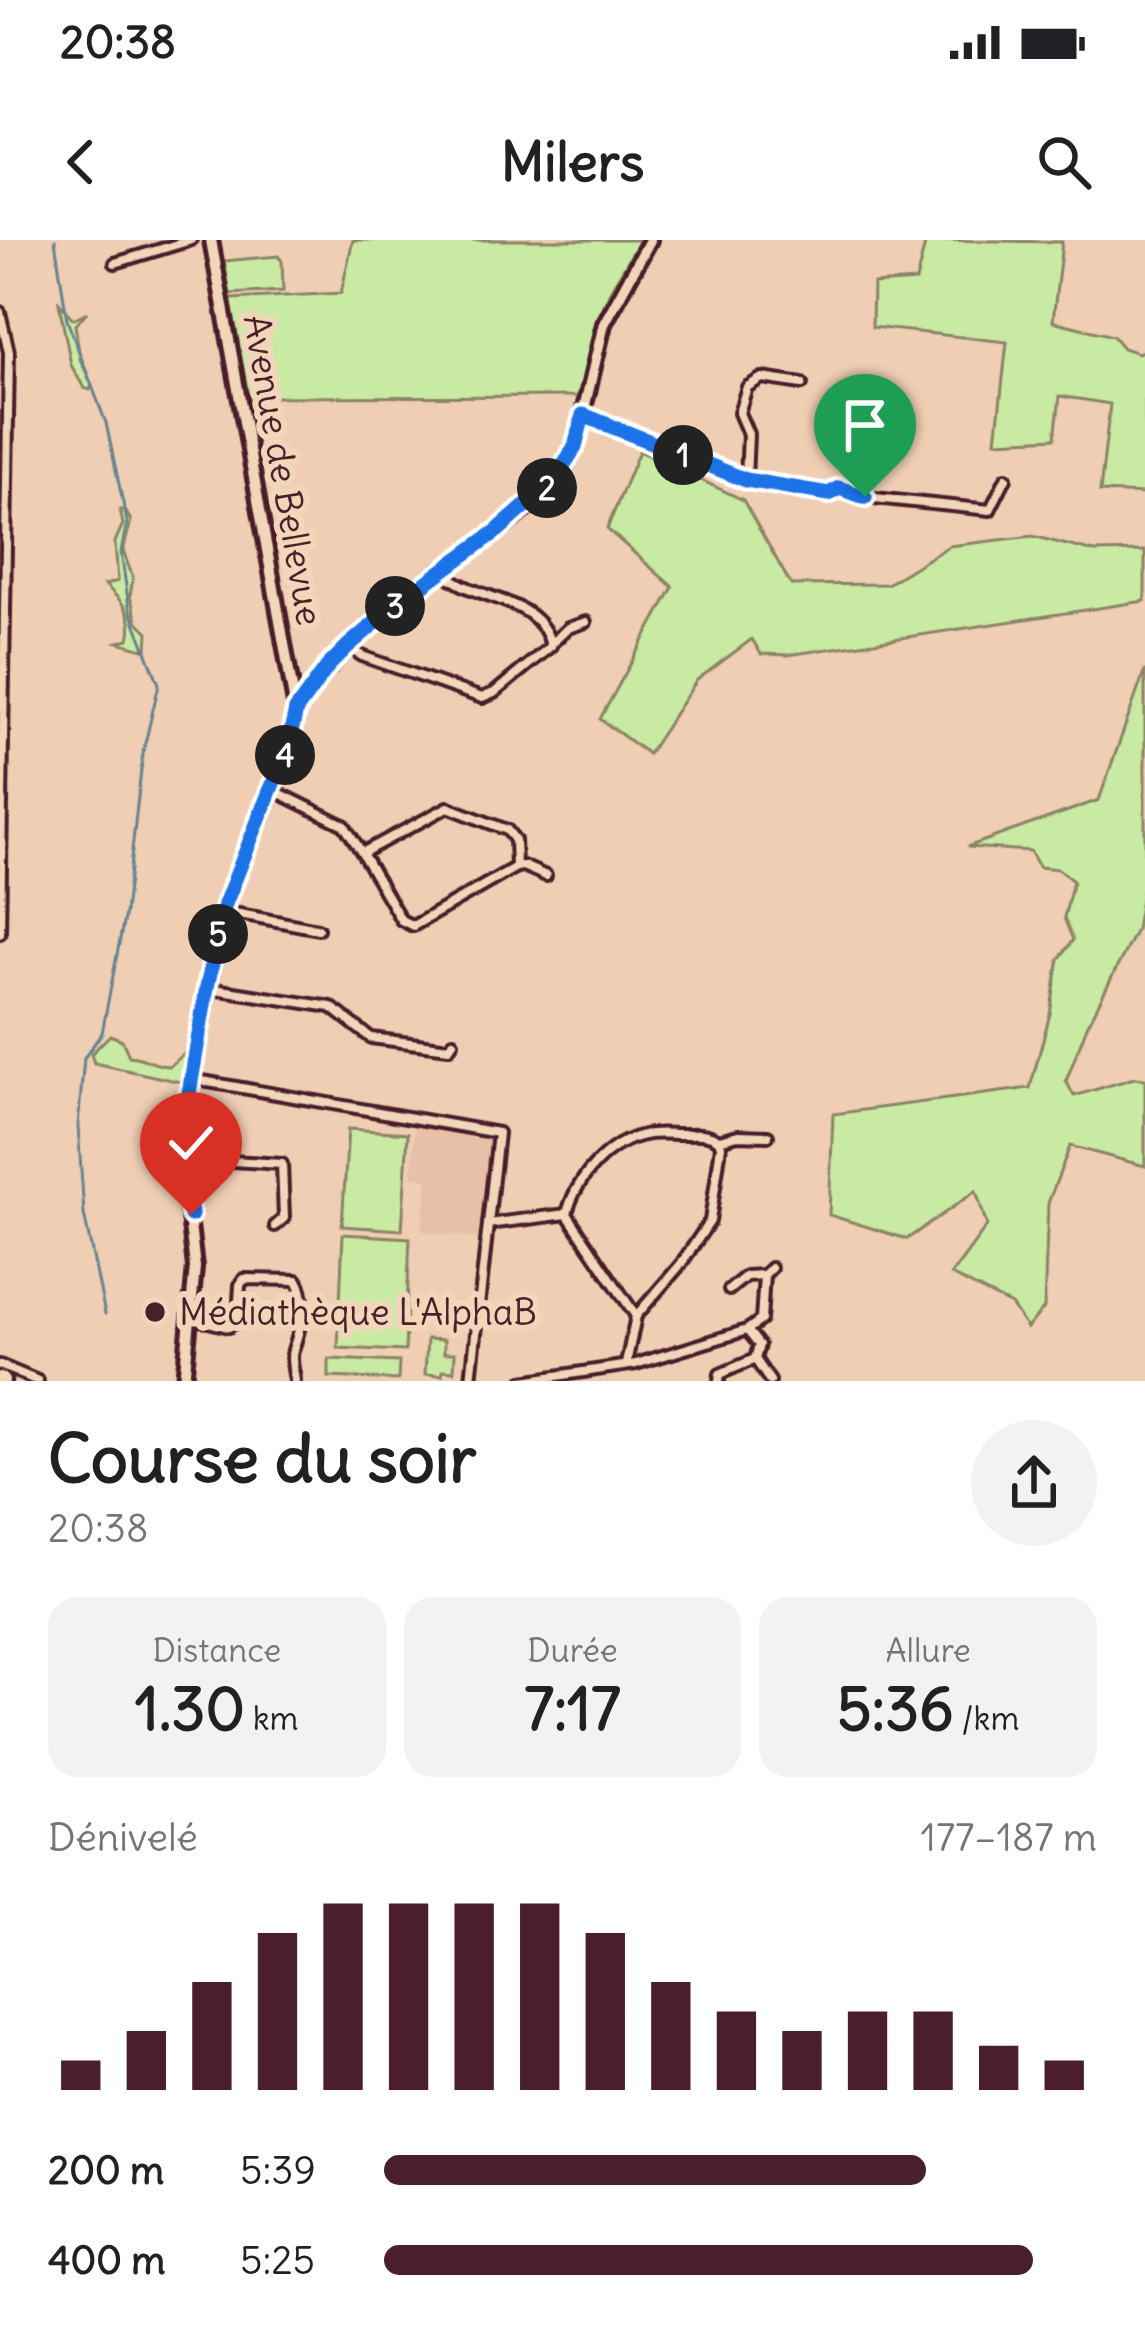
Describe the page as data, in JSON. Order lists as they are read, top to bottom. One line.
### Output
{"streets":{"street":["Avenue de Bellevue"]},"places":["Médiathèque L'AlphaB"],"page":{"status":"20:38","header":"Milers","pins":["1","2","3","4","5"],"heading":["Course du soir","20:38"],"stats":[["Distance","1.30 km"],["Durée","7:17"],["Allure","5:36 /km"]],"chart":["Dénivelé","177–187 m"],"list":[{"name":"200 m","note":"5:39"},{"name":"400 m","note":"5:25"}]}}
